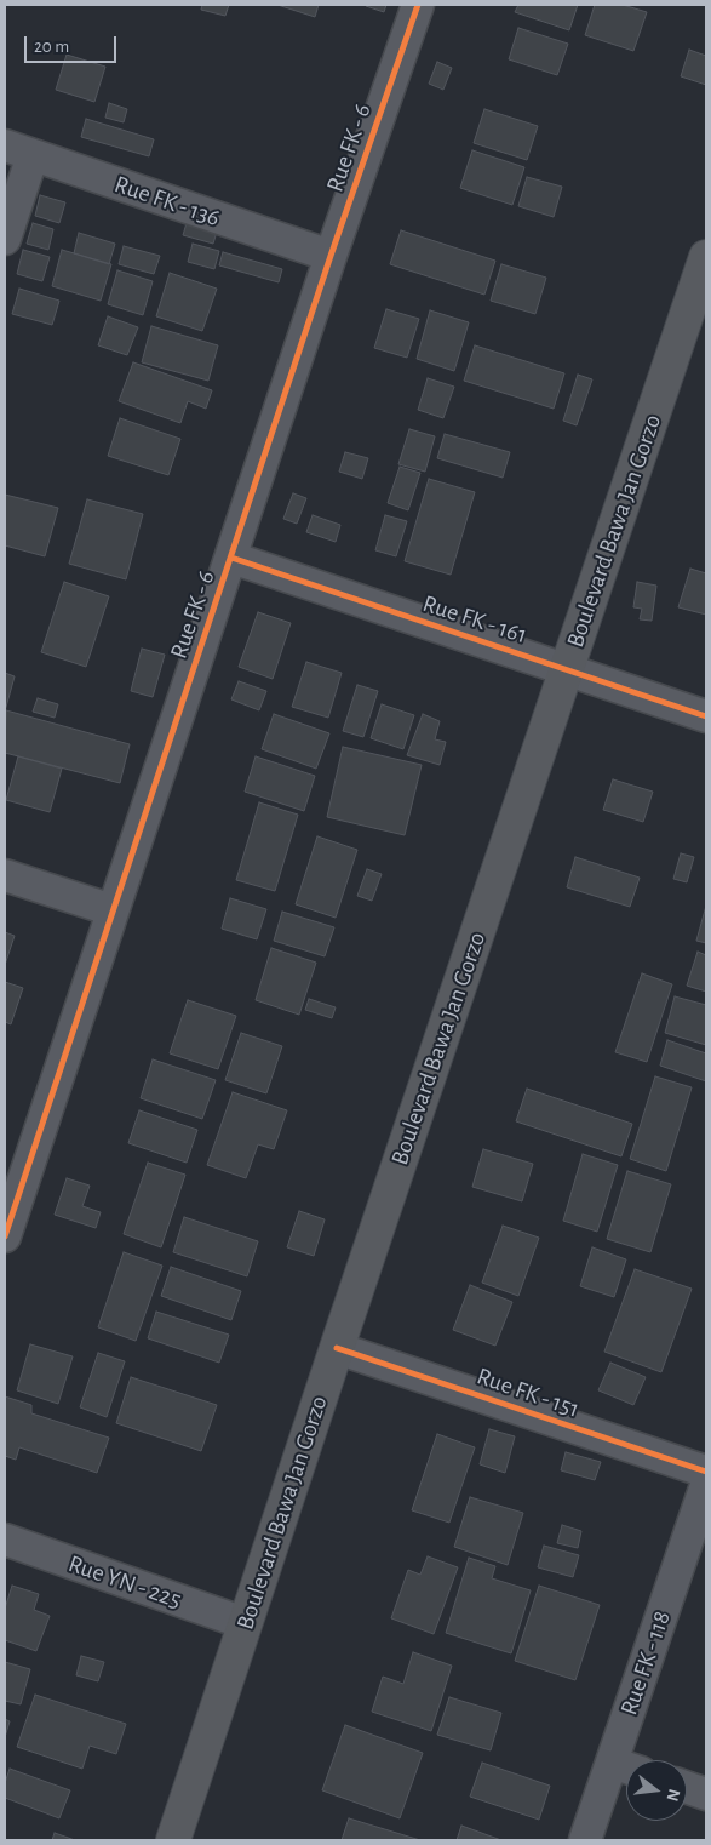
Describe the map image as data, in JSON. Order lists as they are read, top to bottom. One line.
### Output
{"streets":{"main road":["Boulevard Bawa Jan Gorzo"],"street":["Rue FK - 6","Rue FK - 136","Rue FK - 161","Rue FK - 151","Rue YN - 225","Rue FK - 118"]},"crossings":[["Rue FK - 6","Rue FK - 136"],["Rue FK - 6","Rue FK - 161"],["Boulevard Bawa Jan Gorzo","Rue FK - 161"],["Boulevard Bawa Jan Gorzo","Rue FK - 151"],["Boulevard Bawa Jan Gorzo","Rue YN - 225"]],"scale_bar":"20 m","north":"right"}
